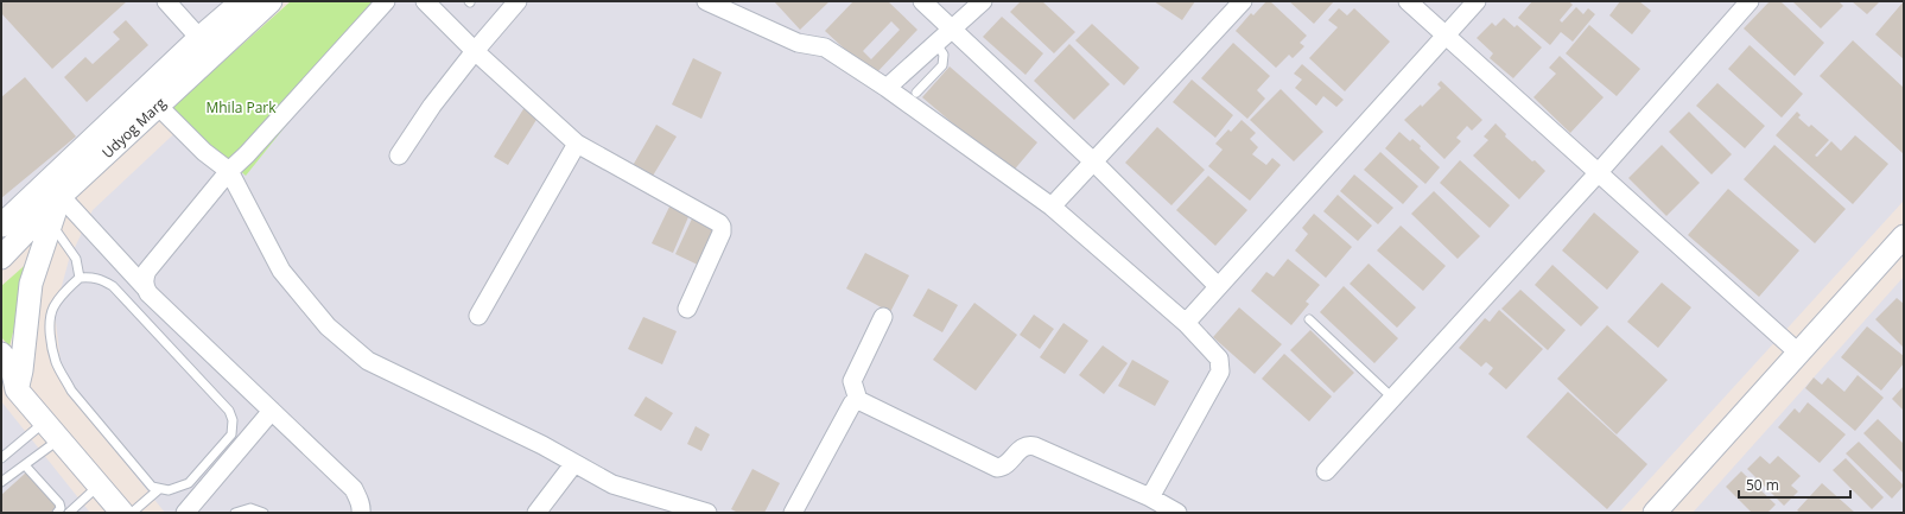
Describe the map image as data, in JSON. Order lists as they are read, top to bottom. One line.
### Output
{"streets":{"street":["Udyog Marg"]},"parks":["Mhila Park"],"scale_bar":"50 m"}
